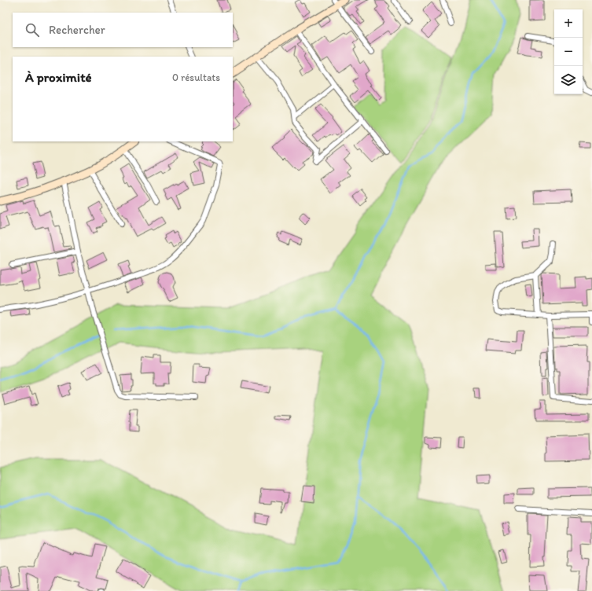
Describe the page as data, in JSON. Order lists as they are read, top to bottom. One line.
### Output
{"page":{"map_buttons":["+","−"],"search":"Rechercher","heading":["À proximité","0 résultats"]}}
